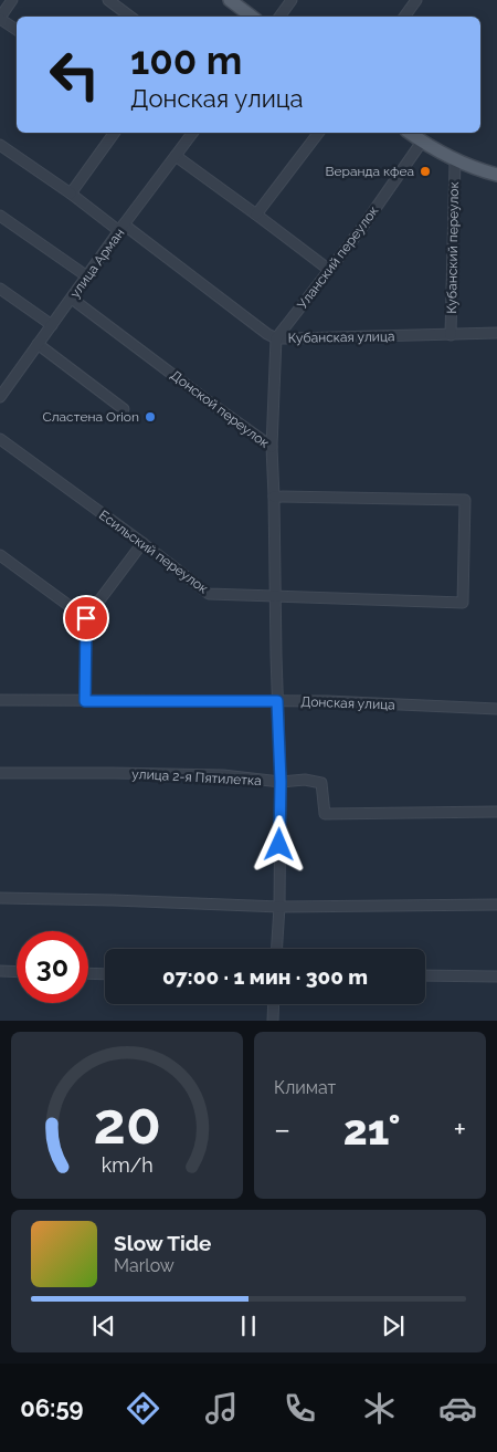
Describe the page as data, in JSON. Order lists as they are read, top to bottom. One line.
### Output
{"streets":{"street":["Кубанский переулок","Уланский переулок","улица Арман","Кубанская улица","Донской переулок","Есильский переулок","Донская улица","улица 2-я Пятилетка"]},"crossings":[["Кубанский переулок","Кубанская улица"],["Уланский переулок","Кубанская улица"],["улица Арман","Кубанская улица"],["улица Арман","Донской переулок"],["Донской переулок","Есильский переулок"],["Донской переулок","Донская улица"],["Донской переулок","улица 2-я Пятилетка"]],"places":["Веранда кфеа","Сластена Orion"],"page":{"turn":["100 m","Донская улица"],"limit":"30","trip":"07:00 · 1 мин · 300 m","tile":"Климат","heat":["−","21°","+"],"song":["Slow Tide","Marlow"],"tabs":"06:59","gauge":["20","km/h"]}}
